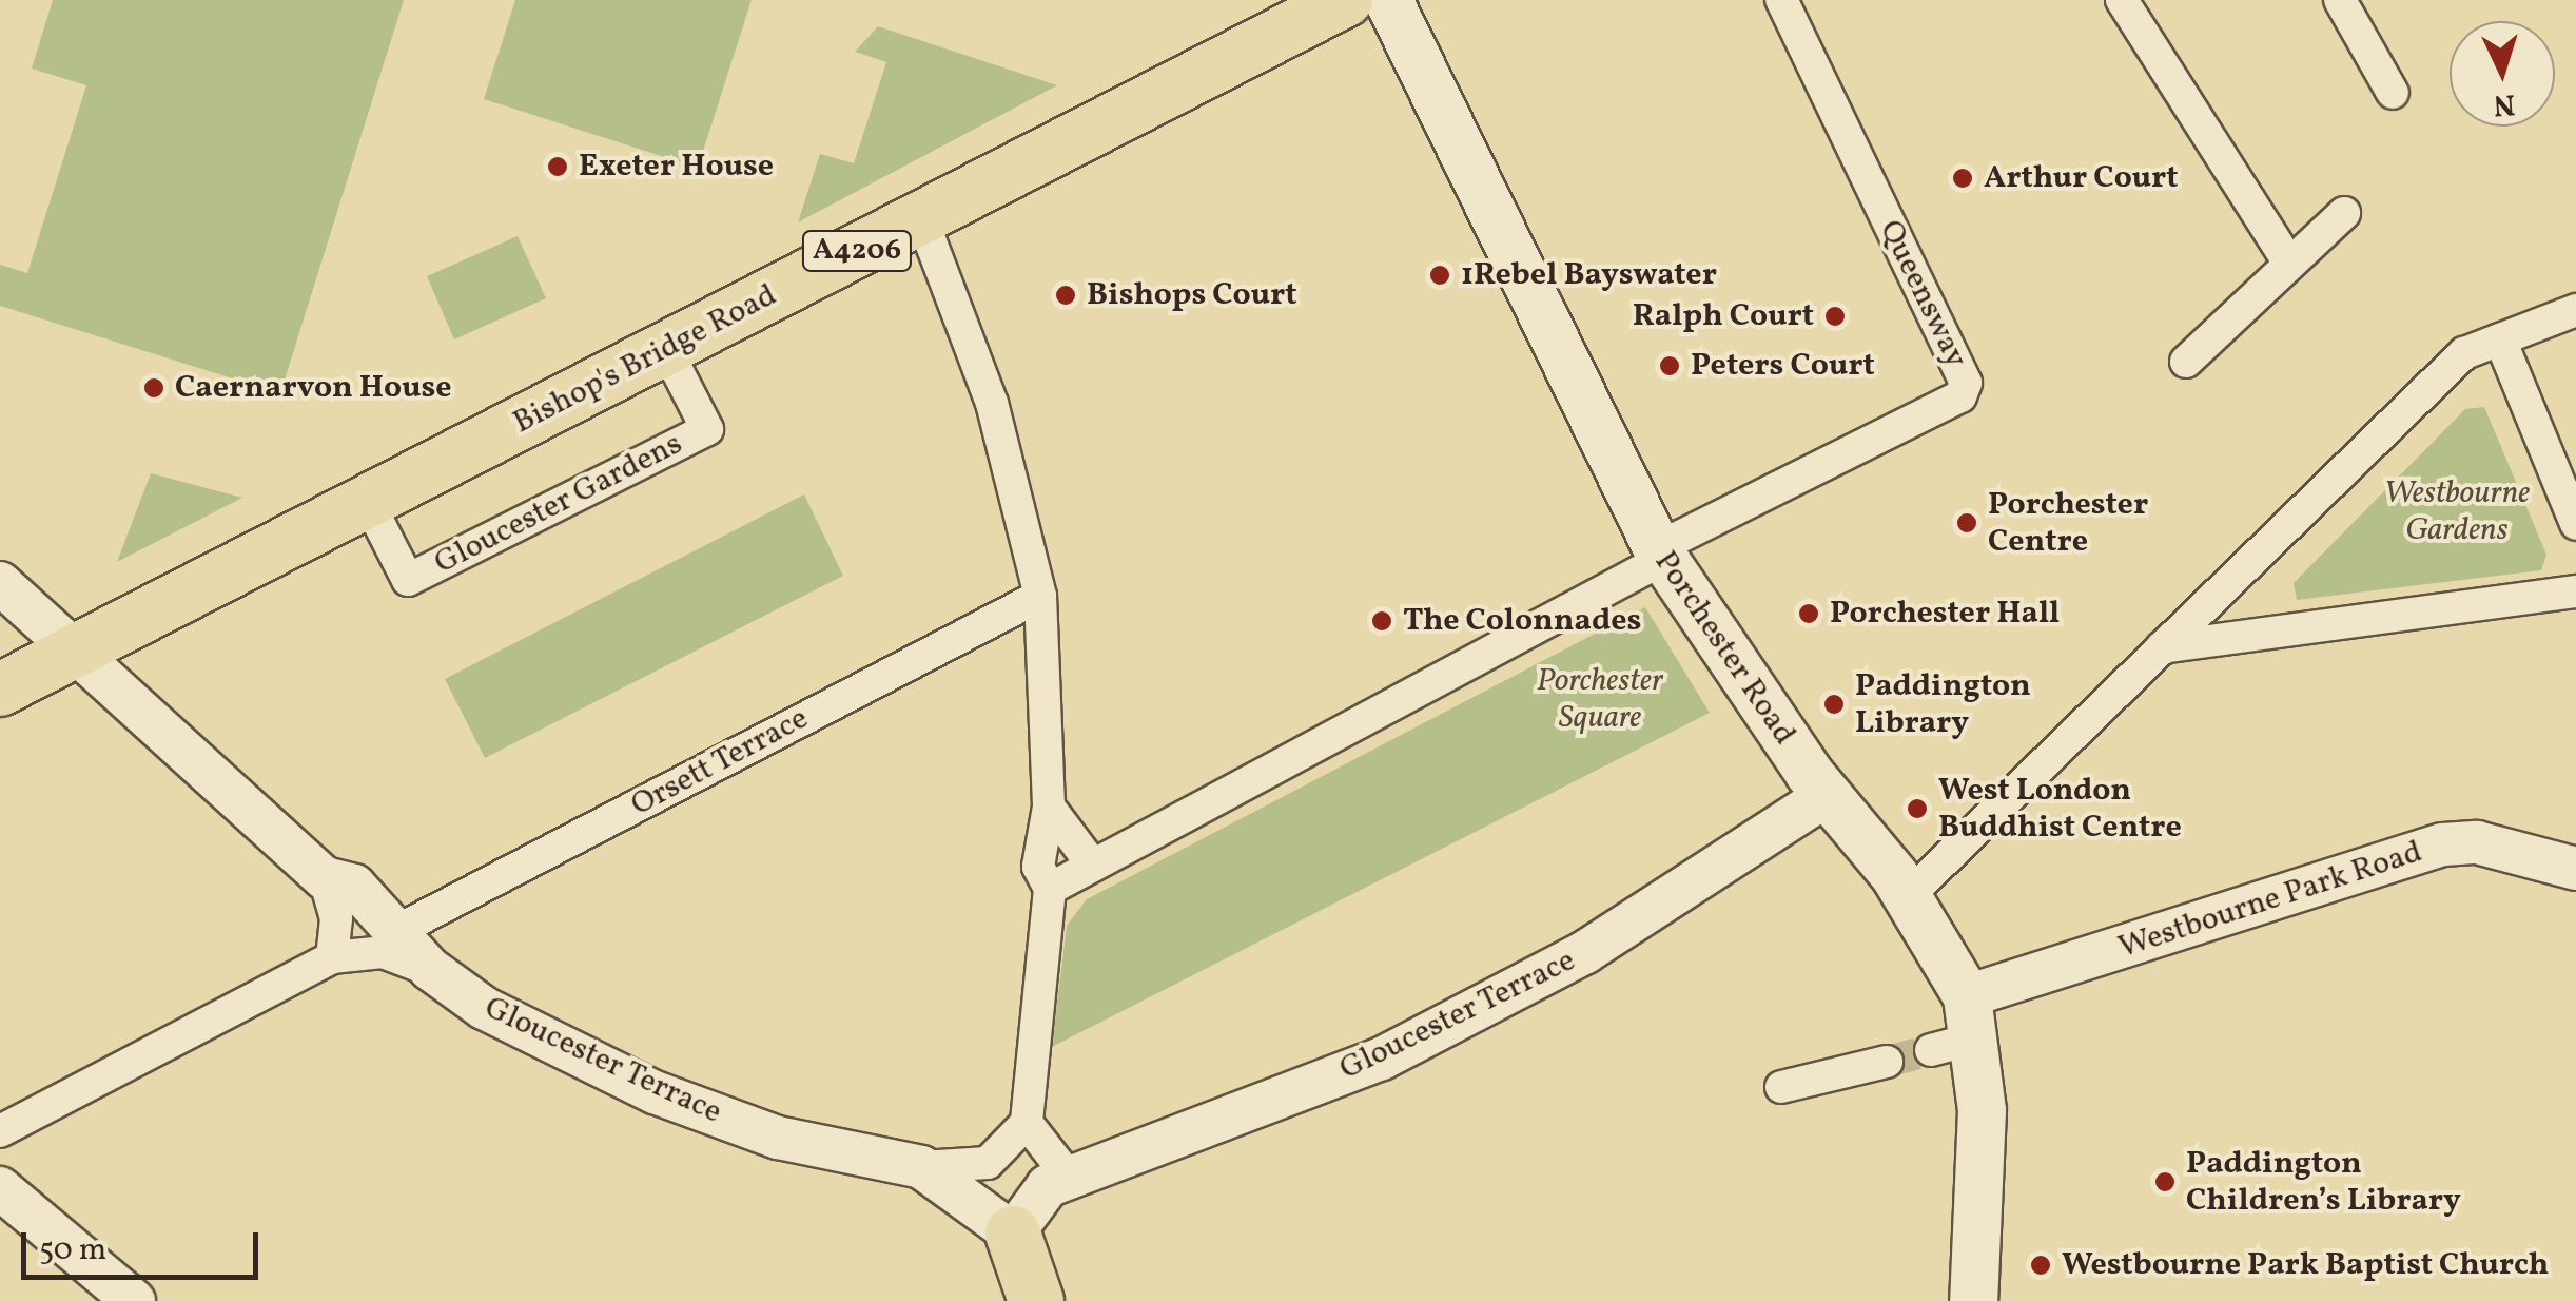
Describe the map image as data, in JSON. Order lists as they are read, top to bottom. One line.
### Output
{"streets":{"main road":["A4206","Bishop's Bridge Road","Porchester Road"],"street":["Queensway","Gloucester Gardens","Orsett Terrace","Westbourne Park Road","Gloucester Terrace"]},"crossings":[["Queensway","Porchester Road"],["Bishop's Bridge Road","Gloucester Gardens"],["Bishop's Bridge Road","Gloucester Terrace"],["Porchester Road","Westbourne Park Road"],["Porchester Road","Gloucester Terrace"],["Orsett Terrace","Gloucester Terrace"]],"parks":["Westbourne Gardens","Porchester Square"],"places":["Exeter House","Arthur Court","1Rebel Bayswater","Bishops Court","Ralph Court","Peters Court","Caernarvon House","Porchester Centre","Porchester Hall","The Colonnades","Paddington Library","West London Buddhist Centre","Paddington Children’s Library","Westbourne Park Baptist Church"],"scale_bar":"50 m","north":"bottom"}
